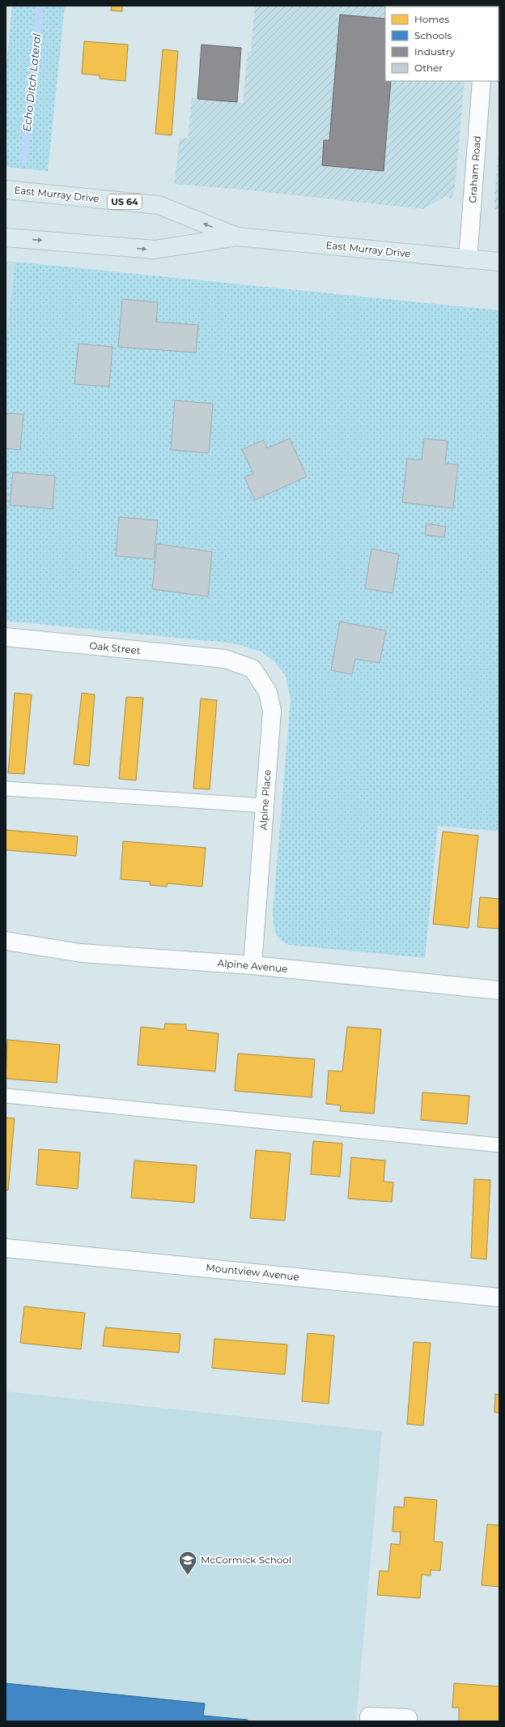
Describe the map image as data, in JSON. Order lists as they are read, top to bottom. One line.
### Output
{"streets":{"highway":["East Murray Drive","US 64"],"street":["Graham Road","Oak Street","Alpine Place","Alpine Avenue","Mountview Avenue"]},"crossings":[["Graham Road","East Murray Drive"],["Oak Street","Alpine Place"],["Alpine Place","Alpine Avenue"]],"water":["Echo Ditch Lateral"],"places":{"school or university":["McCormick School"]},"legend":["Homes","Schools","Industry","Other"]}
